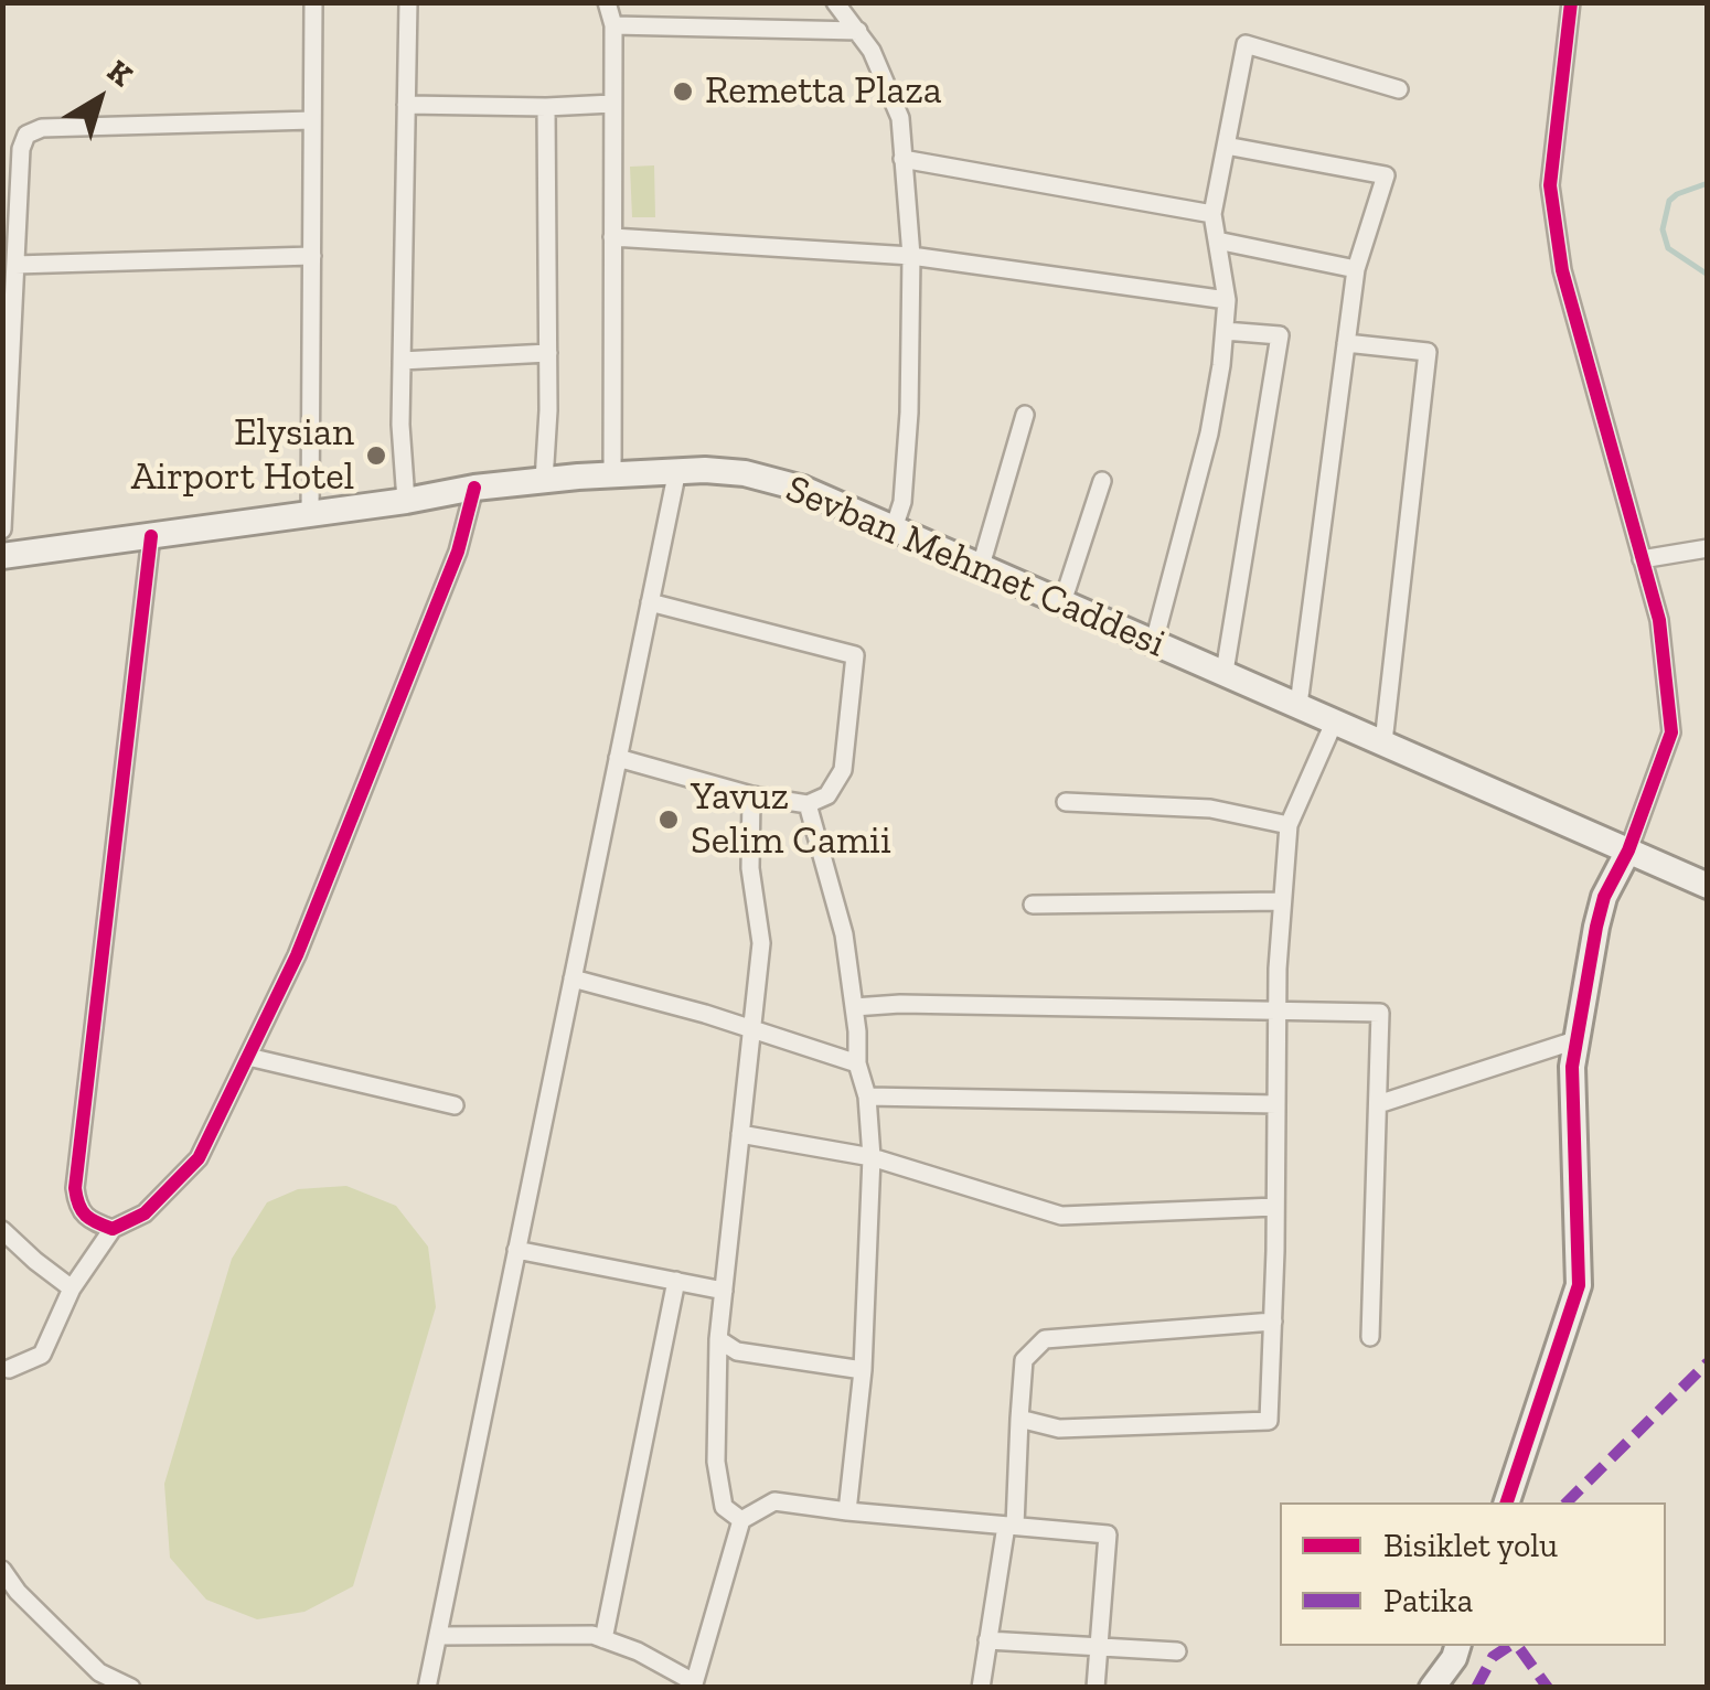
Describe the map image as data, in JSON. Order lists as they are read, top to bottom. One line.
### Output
{"streets":{"main road":["Sevban Mehmet Caddesi"]},"places":["Remetta Plaza","Elysian Airport Hotel","Yavuz Selim Camii"],"legend":["Bisiklet yolu","Patika"],"north":"top right"}
